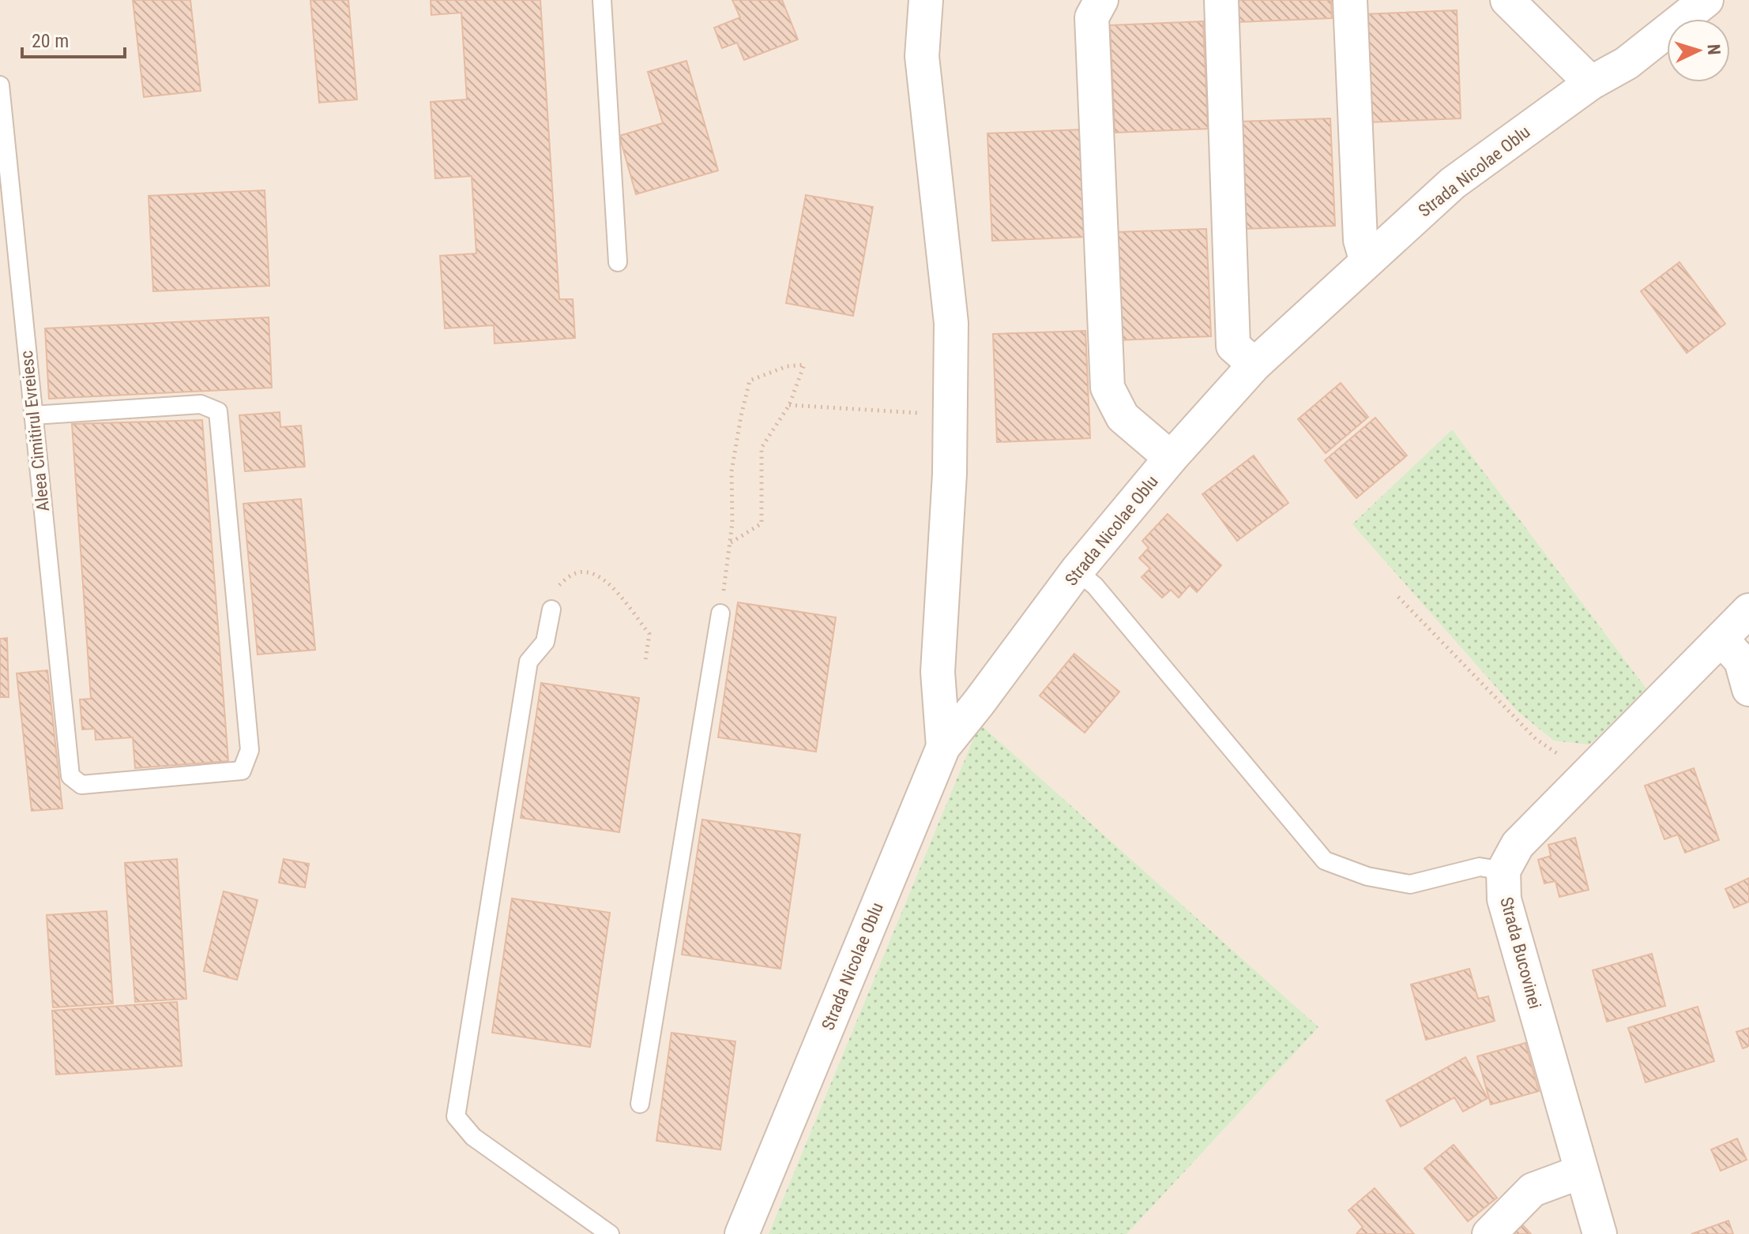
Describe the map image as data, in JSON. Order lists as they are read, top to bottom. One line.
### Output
{"streets":{"street":["Strada Nicolae Oblu","Strada Bucovinei"],"lane":["Aleea Cimitirul Evreiesc"]},"scale_bar":"20 m","north":"right"}
